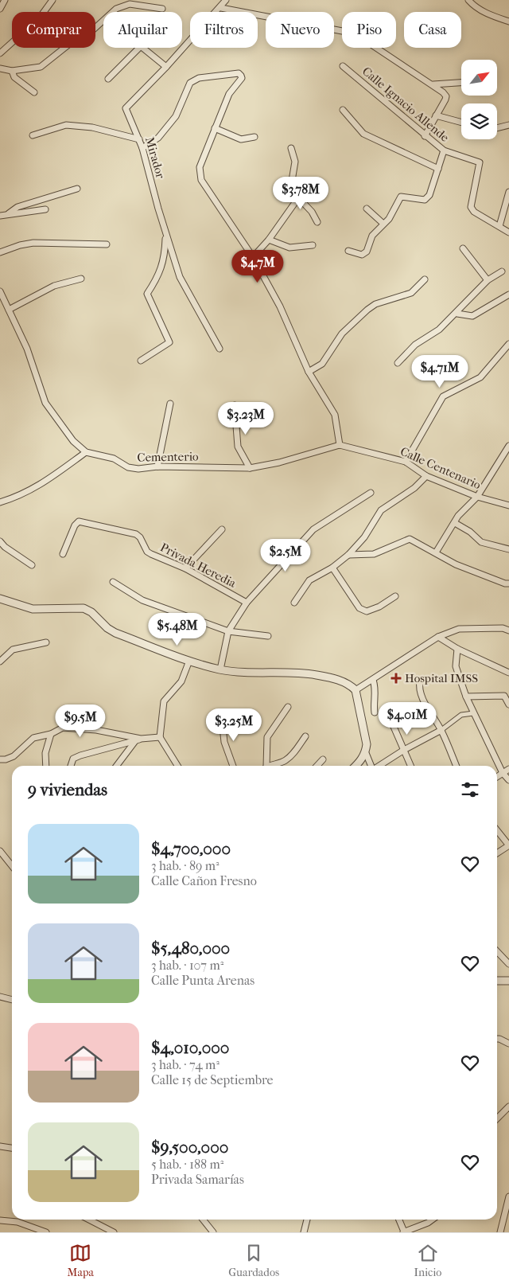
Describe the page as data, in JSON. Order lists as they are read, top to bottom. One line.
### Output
{"streets":{"street":["Calle Ignacio Allende","Mirador","Cementerio","Calle Centenario","Privada Heredia"]},"crossings":[["Cementerio","Calle Centenario"]],"places":{"health":["Hospital IMSS"]},"north":"top right","page":{"chip":["Comprar","Alquilar","Filtros","Nuevo","Piso","Casa"],"price":["$3.78M","$4.7M","$4.71M","$3.23M","$2.5M","$5.48M","$4.01M","$9.5M","$3.25M"],"heading":"9 viviendas","list":[{"name":"$4,700,000","note":"3 hab. · 89 m² · Calle Cañon Fresno"},{"name":"$5,480,000","note":"3 hab. · 107 m² · Calle Punta Arenas"},{"name":"$4,010,000","note":"3 hab. · 74 m² · Calle 15 de Septiembre"},{"name":"$9,500,000","note":"5 hab. · 188 m² · Privada Samarías"}],"tabs":["Mapa","Guardados","Inicio"]}}
